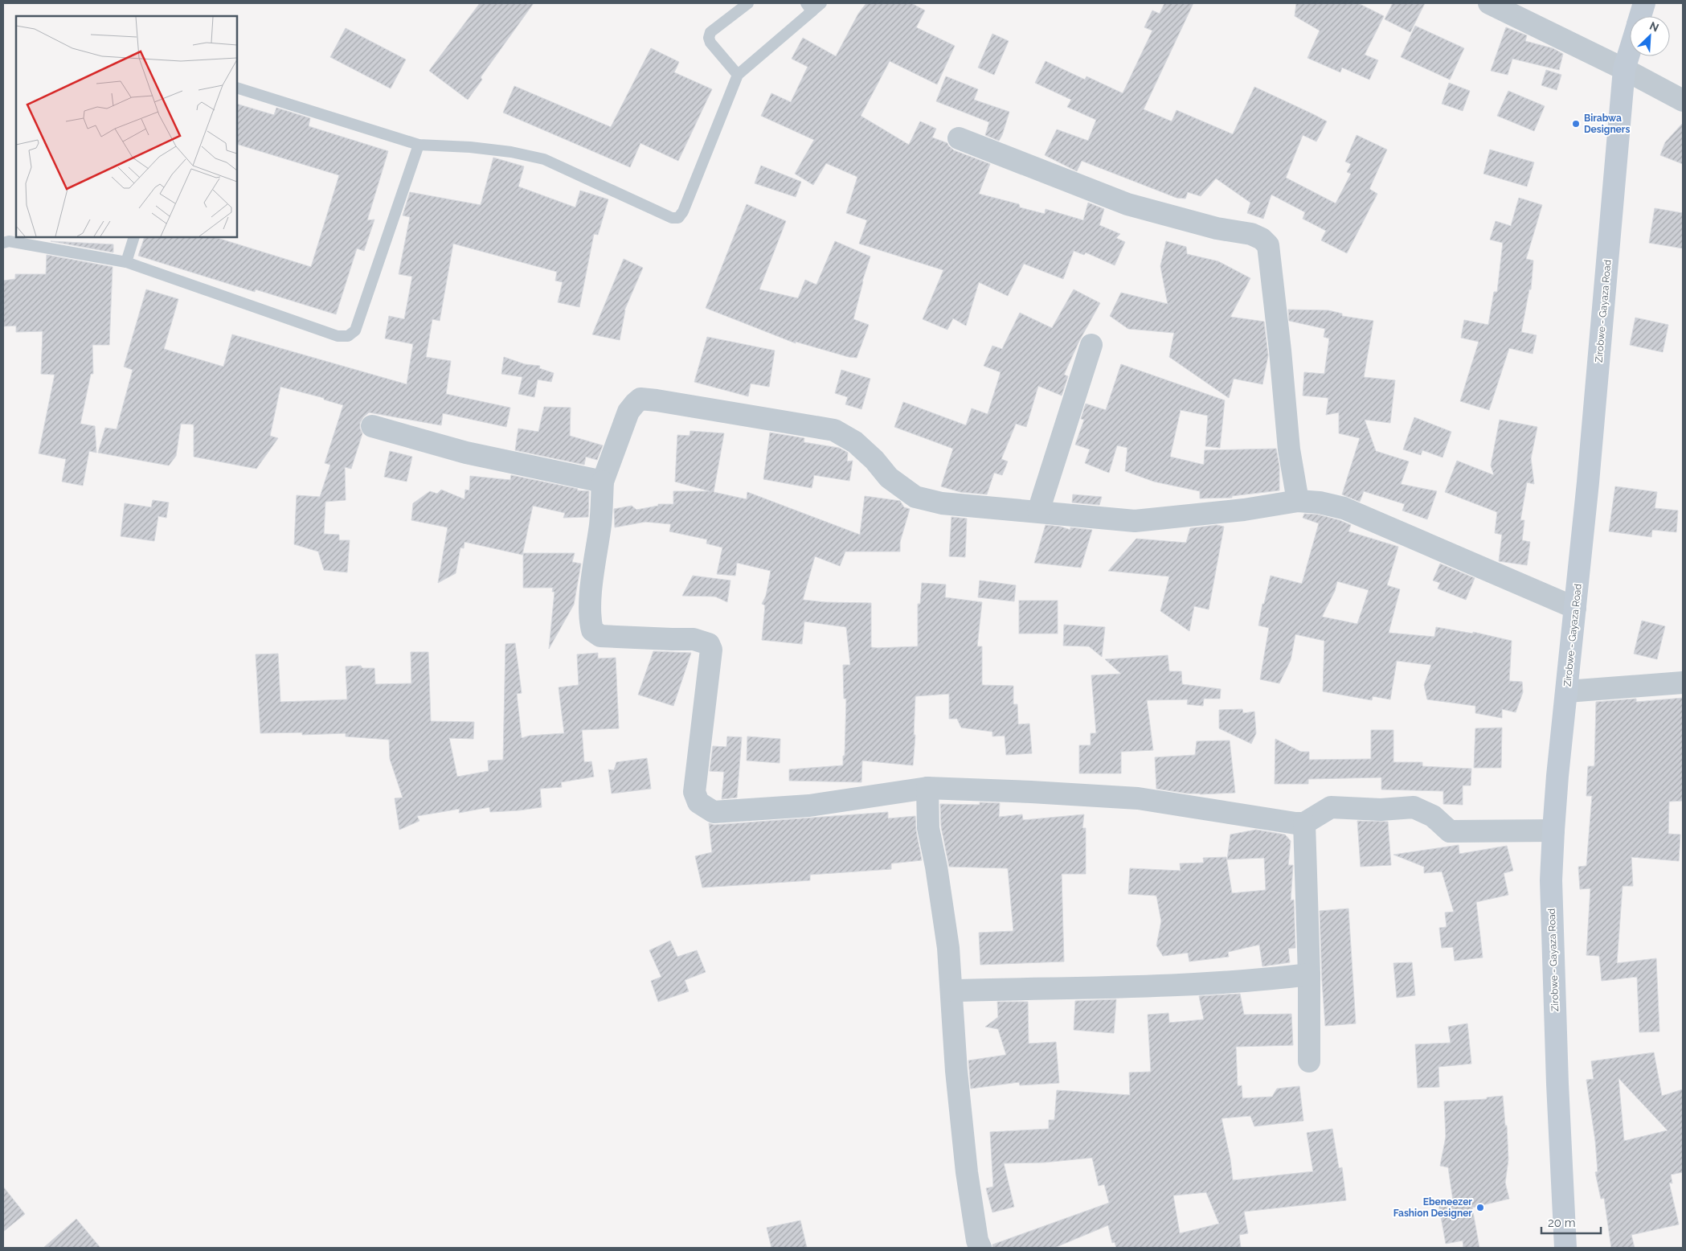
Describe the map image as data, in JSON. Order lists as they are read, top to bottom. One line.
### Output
{"streets":{"street":["Zirobwe - Gayaza Road"]},"places":["Birabwa Designers","Ebeneezer Fashion Designer"],"scale_bar":"20 m","north":"top right"}
